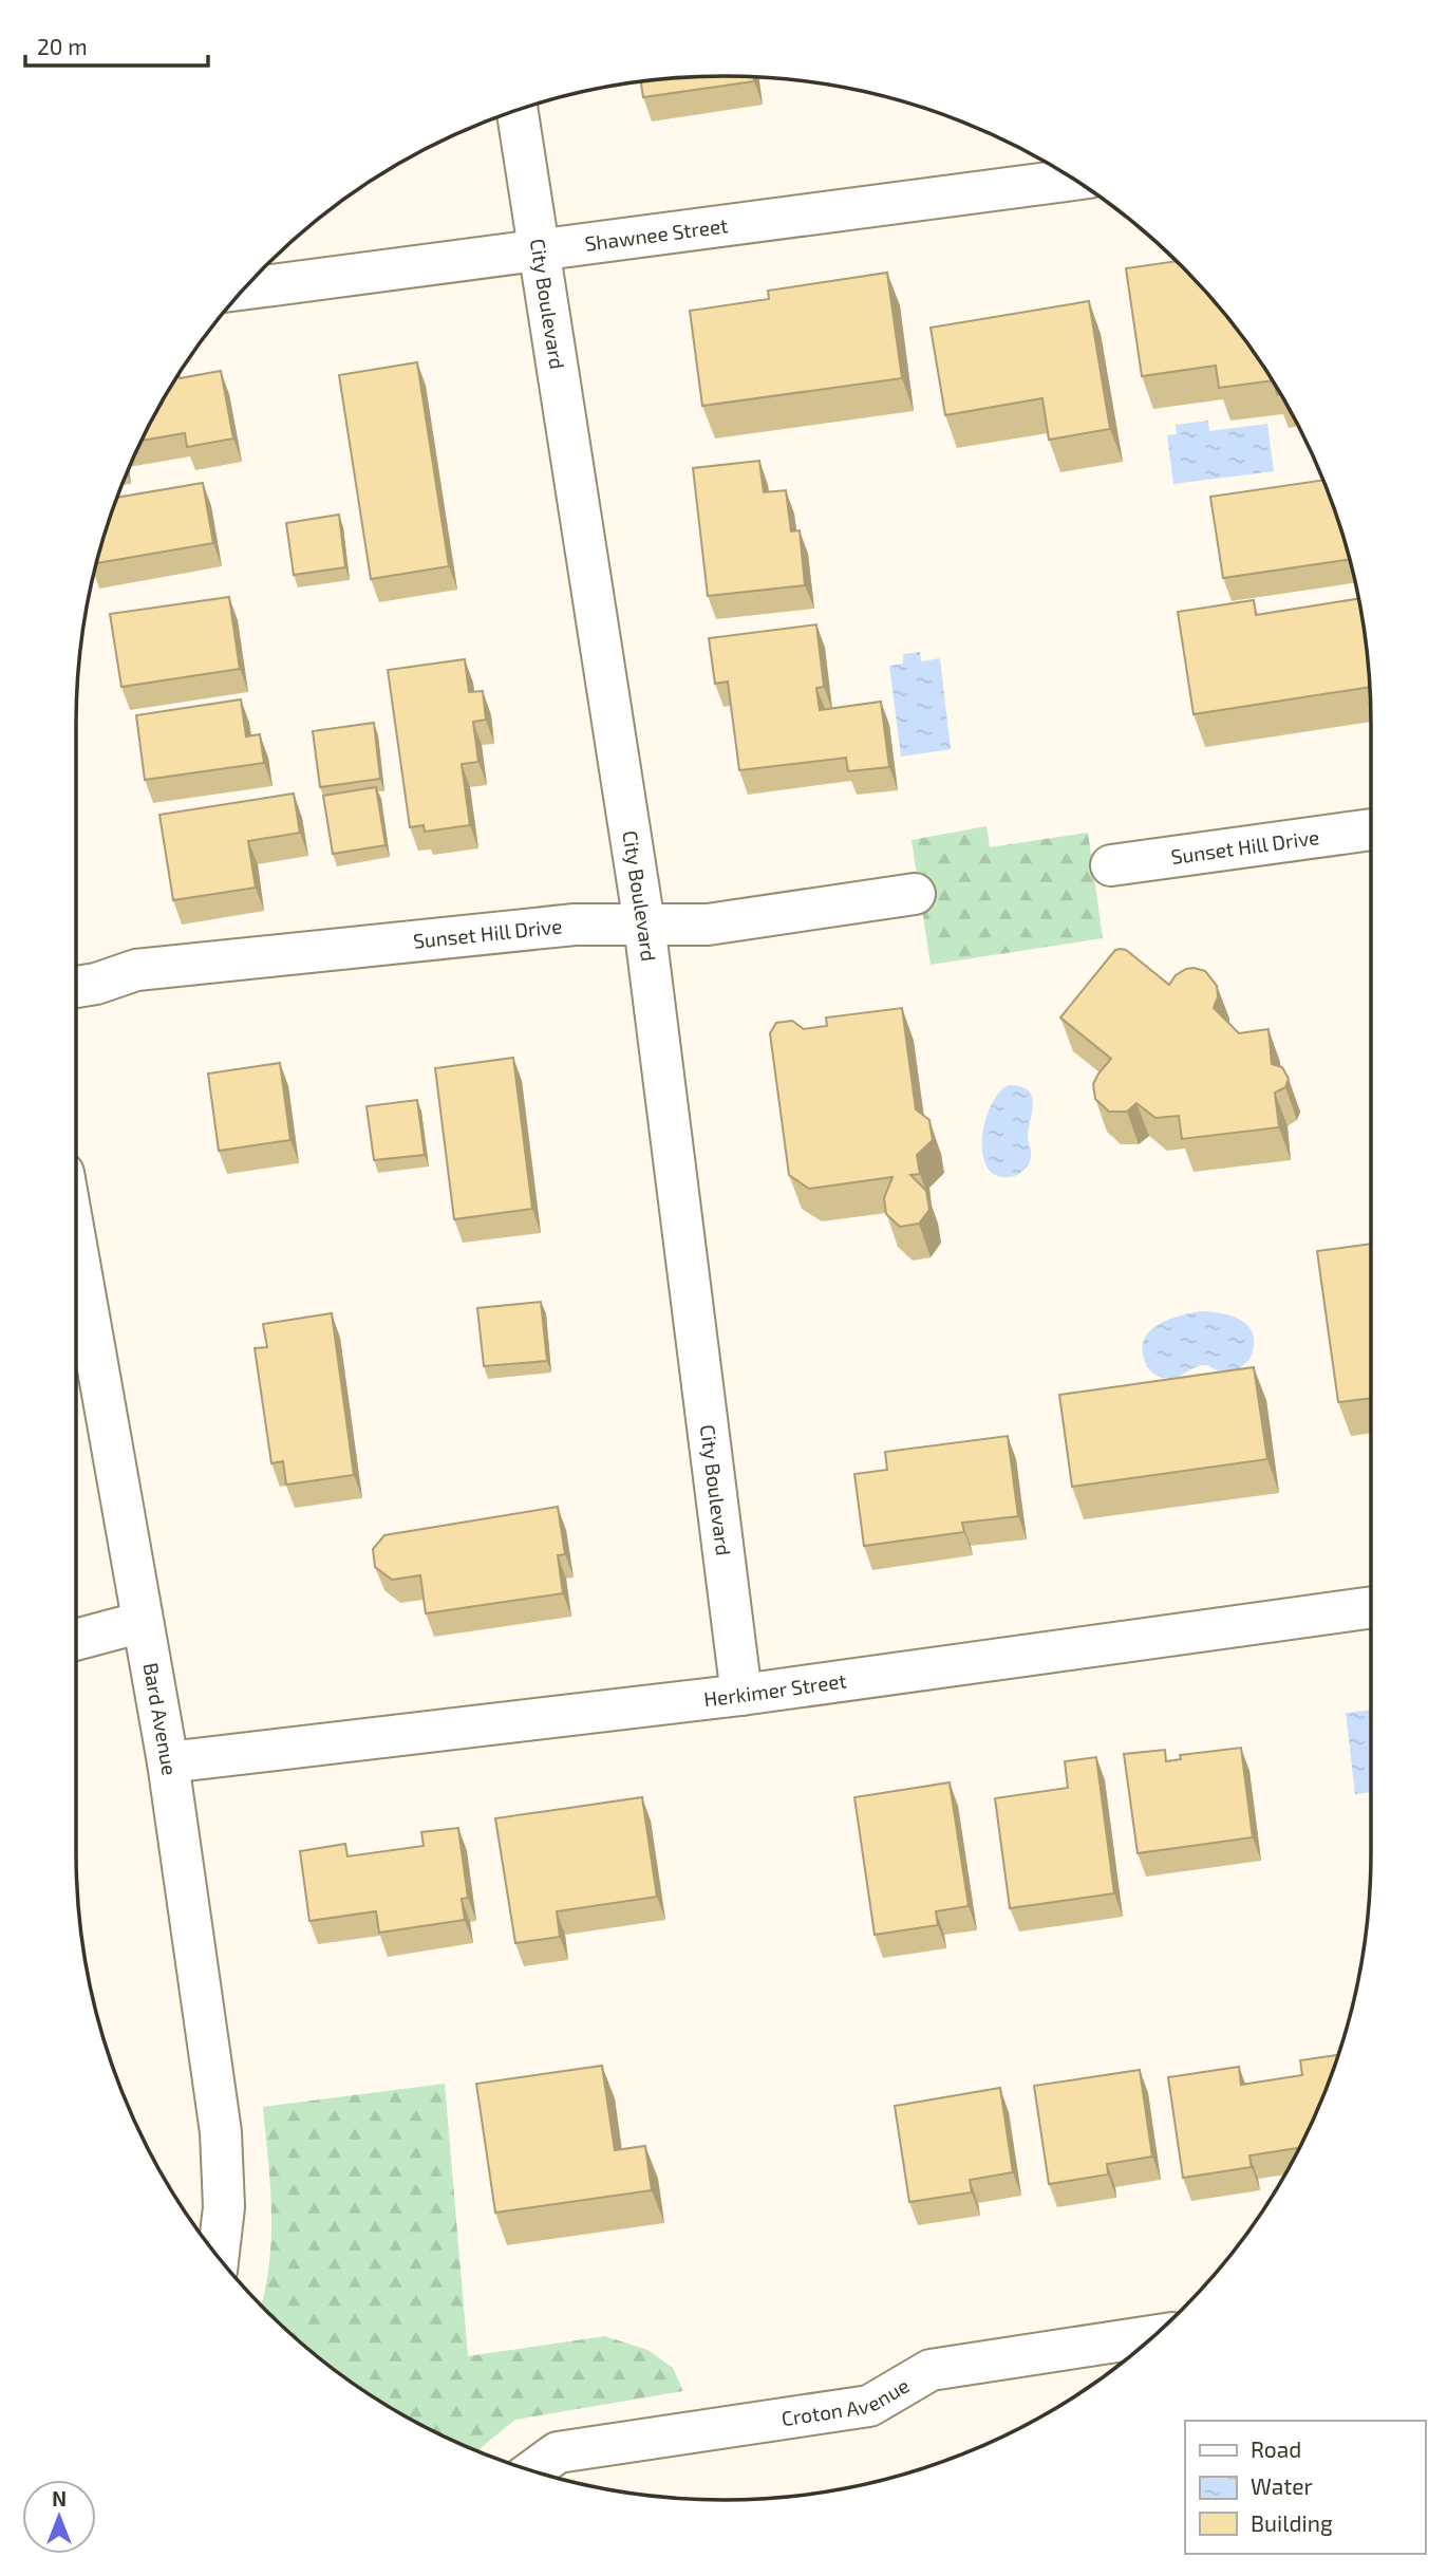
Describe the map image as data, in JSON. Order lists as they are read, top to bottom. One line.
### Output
{"streets":{"street":["Shawnee Street","City Boulevard","Sunset Hill Drive","Herkimer Street","Bard Avenue","Croton Avenue"]},"crossings":[["Shawnee Street","City Boulevard"],["City Boulevard","Sunset Hill Drive"],["City Boulevard","Herkimer Street"],["Herkimer Street","Bard Avenue"]],"legend":["Road","Water","Building"],"scale_bar":"20 m","north":"top"}
